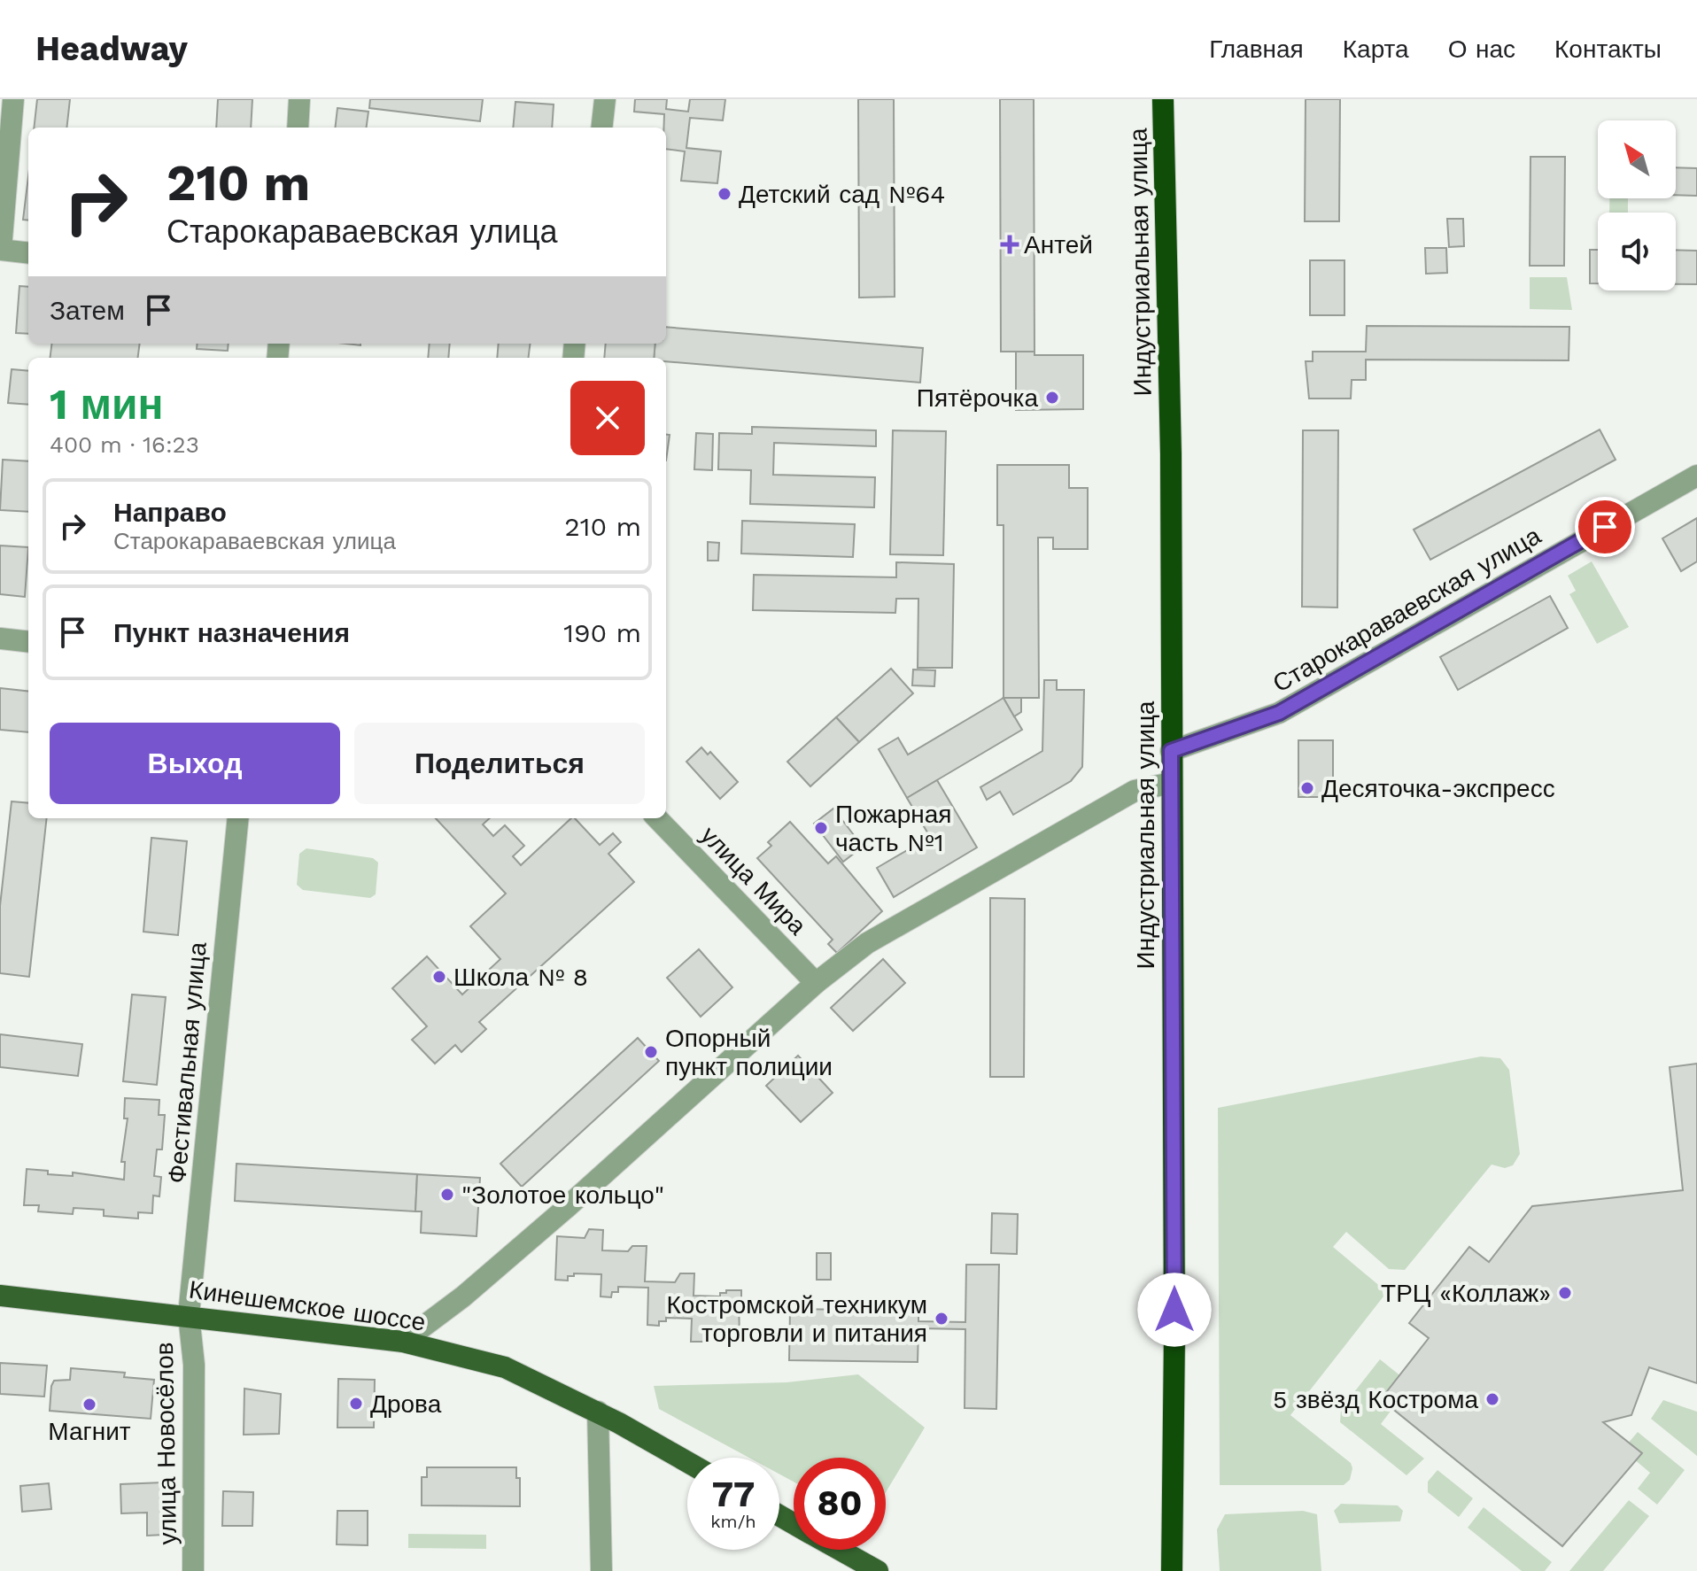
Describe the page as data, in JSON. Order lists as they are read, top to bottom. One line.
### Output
{"streets":{"highway":["Индустриальная улица"],"main road":["Кинешемское шоссе"],"street":["Старокараваевская улица","улица Мира","Фестивальная улица","улица Новосёлов"]},"crossings":[["Индустриальная улица","Старокараваевская улица"],["Фестивальная улица","Кинешемское шоссе"],["Фестивальная улица","улица Новосёлов"],["Кинешемское шоссе","улица Новосёлов"]],"places":{"other":["Детский сад №64","Пятёрочка","Десяточка-экспресс","Пожарная часть №1","Школа № 8","Опорный пункт полиции","\"Золотое кольцо\"","ТРЦ «Коллаж»","Костромской техникум торговли и питания","5 звёзд Кострома","Дрова","Магнит"],"health":["Антей"]},"north":"top left","page":{"header":"Headway","nav":["Главная","Карта","О нас","Контакты"],"turn":["210 m","Старокараваевская улица"],"then":"Затем","heading":["1 мин","400 m · 16:23"],"list":[{"name":"Направо","note":"Старокараваевская улица","value":"210 m"},{"name":"Пункт назначения","value":"190 m"}],"buttons":["Выход","Поделиться"],"speed":"77 km/h","limit":"80"}}
